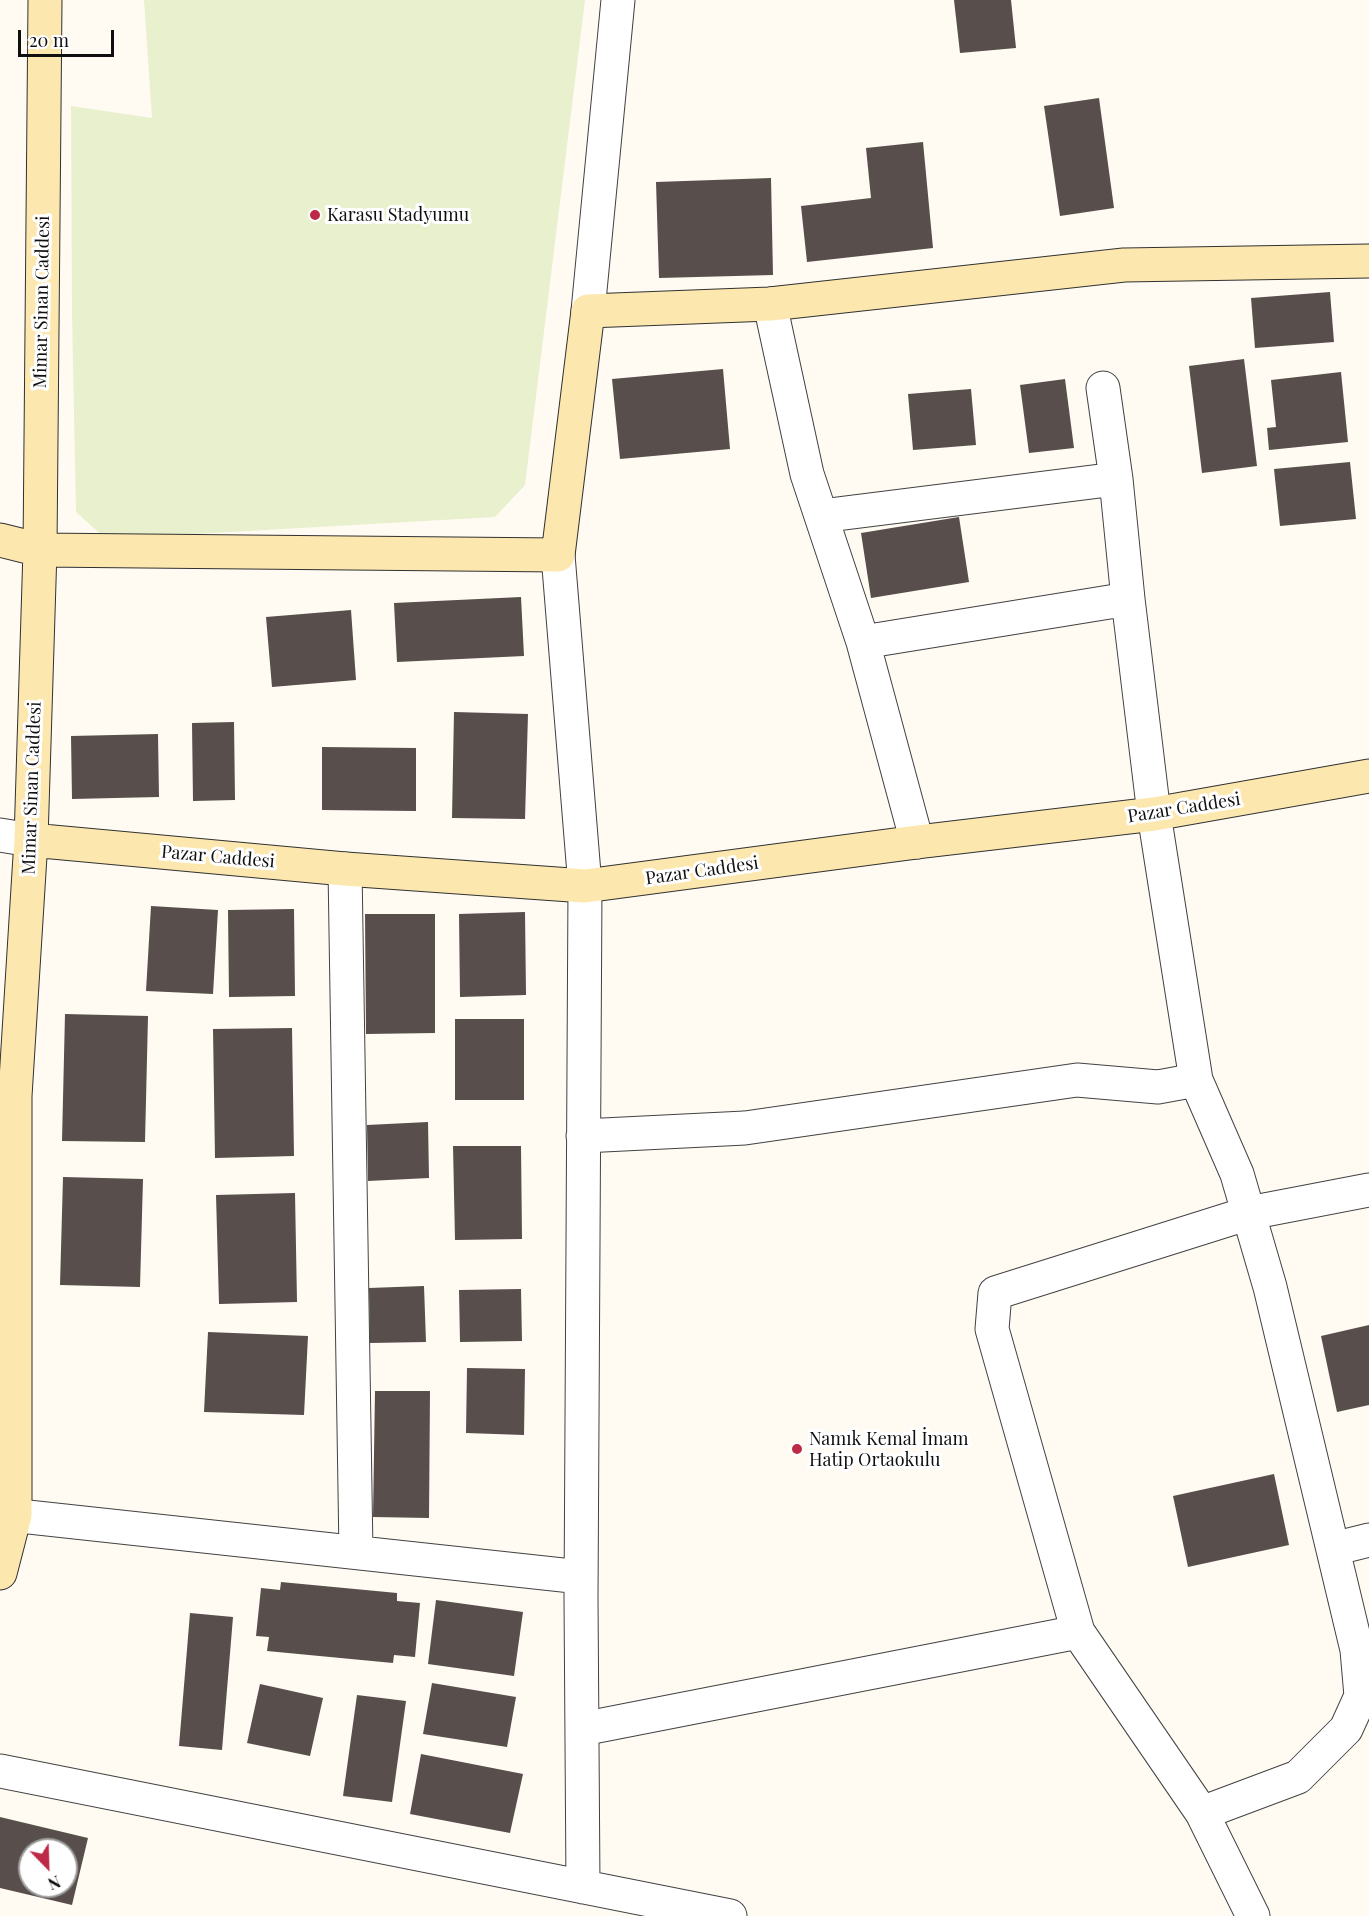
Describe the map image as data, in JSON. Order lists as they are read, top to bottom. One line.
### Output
{"streets":{"main road":["Mimar Sinan Caddesi","Pazar Caddesi"]},"crossings":[["Mimar Sinan Caddesi","Pazar Caddesi"]],"places":["Karasu Stadyumu","Namık Kemal İmam Hatip Ortaokulu"],"scale_bar":"20 m","north":"bottom right"}
